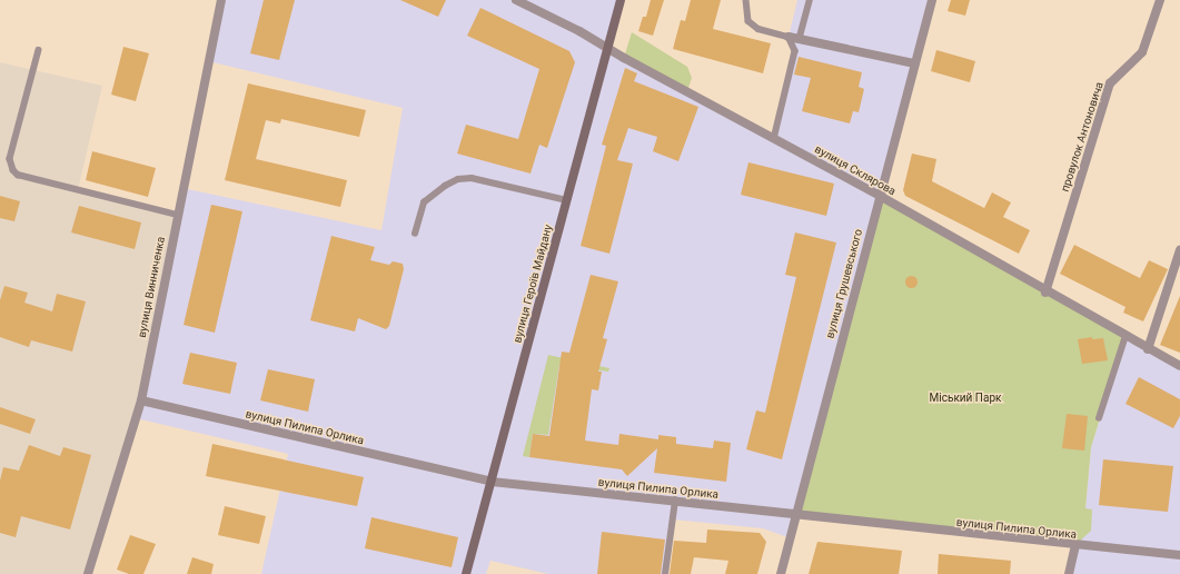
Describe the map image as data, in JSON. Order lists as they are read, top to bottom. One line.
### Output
{"streets":{"street":["провулок Антоновича","вулиця Склярова","вулиця Героїв Майдану","вулиця Грушевського","вулиця Винниченка","вулиця Пилипа Орлика"]},"crossings":[["провулок Антоновича","вулиця Склярова"],["вулиця Склярова","вулиця Героїв Майдану"],["вулиця Склярова","вулиця Грушевського"],["вулиця Героїв Майдану","вулиця Пилипа Орлика"],["вулиця Грушевського","вулиця Пилипа Орлика"],["вулиця Винниченка","вулиця Пилипа Орлика"]],"parks":["Міський Парк"]}
